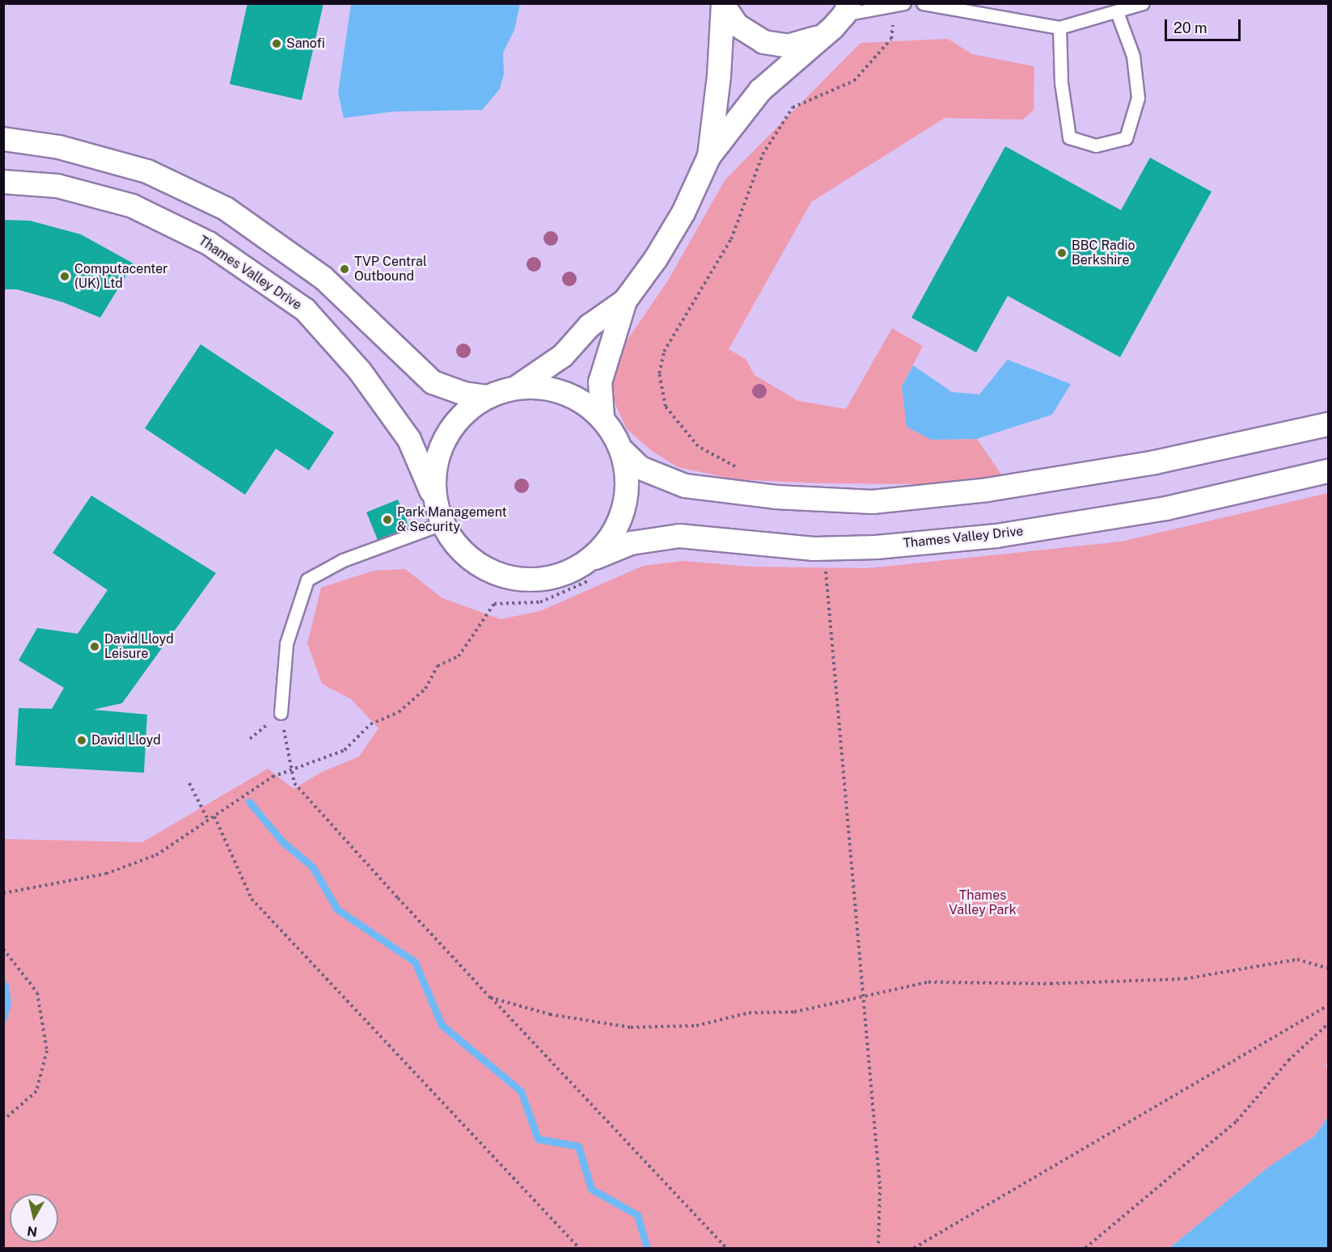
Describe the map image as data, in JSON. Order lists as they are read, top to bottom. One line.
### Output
{"streets":{"street":["Thames Valley Drive"]},"parks":["Thames Valley Park"],"places":["Sanofi","BBC Radio Berkshire","TVP Central Outbound","Computacenter (UK) Ltd","Park Management & Security","David Lloyd Leisure","David Lloyd"],"scale_bar":"20 m","north":"bottom"}
